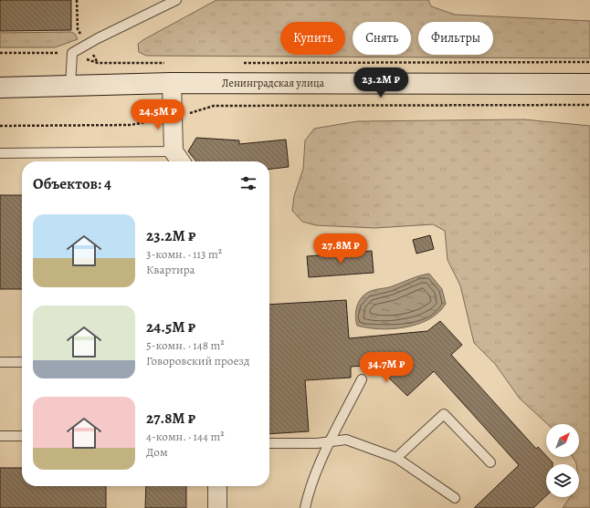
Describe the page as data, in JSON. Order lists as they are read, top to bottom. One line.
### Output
{"streets":{"main road":["Ленинградская улица"]},"north":"top right","page":{"chip":["Купить","Снять","Фильтры"],"price":["23.2M ₽","24.5M ₽","27.8M ₽","34.7M ₽"],"heading":"Объектов: 4","list":[{"name":"23.2M ₽","note":"3-комн. · 113 m² · Квартира"},{"name":"24.5M ₽","note":"5-комн. · 148 m² · Говоровский проезд"},{"name":"27.8M ₽","note":"4-комн. · 144 m² · Дом"}]}}
